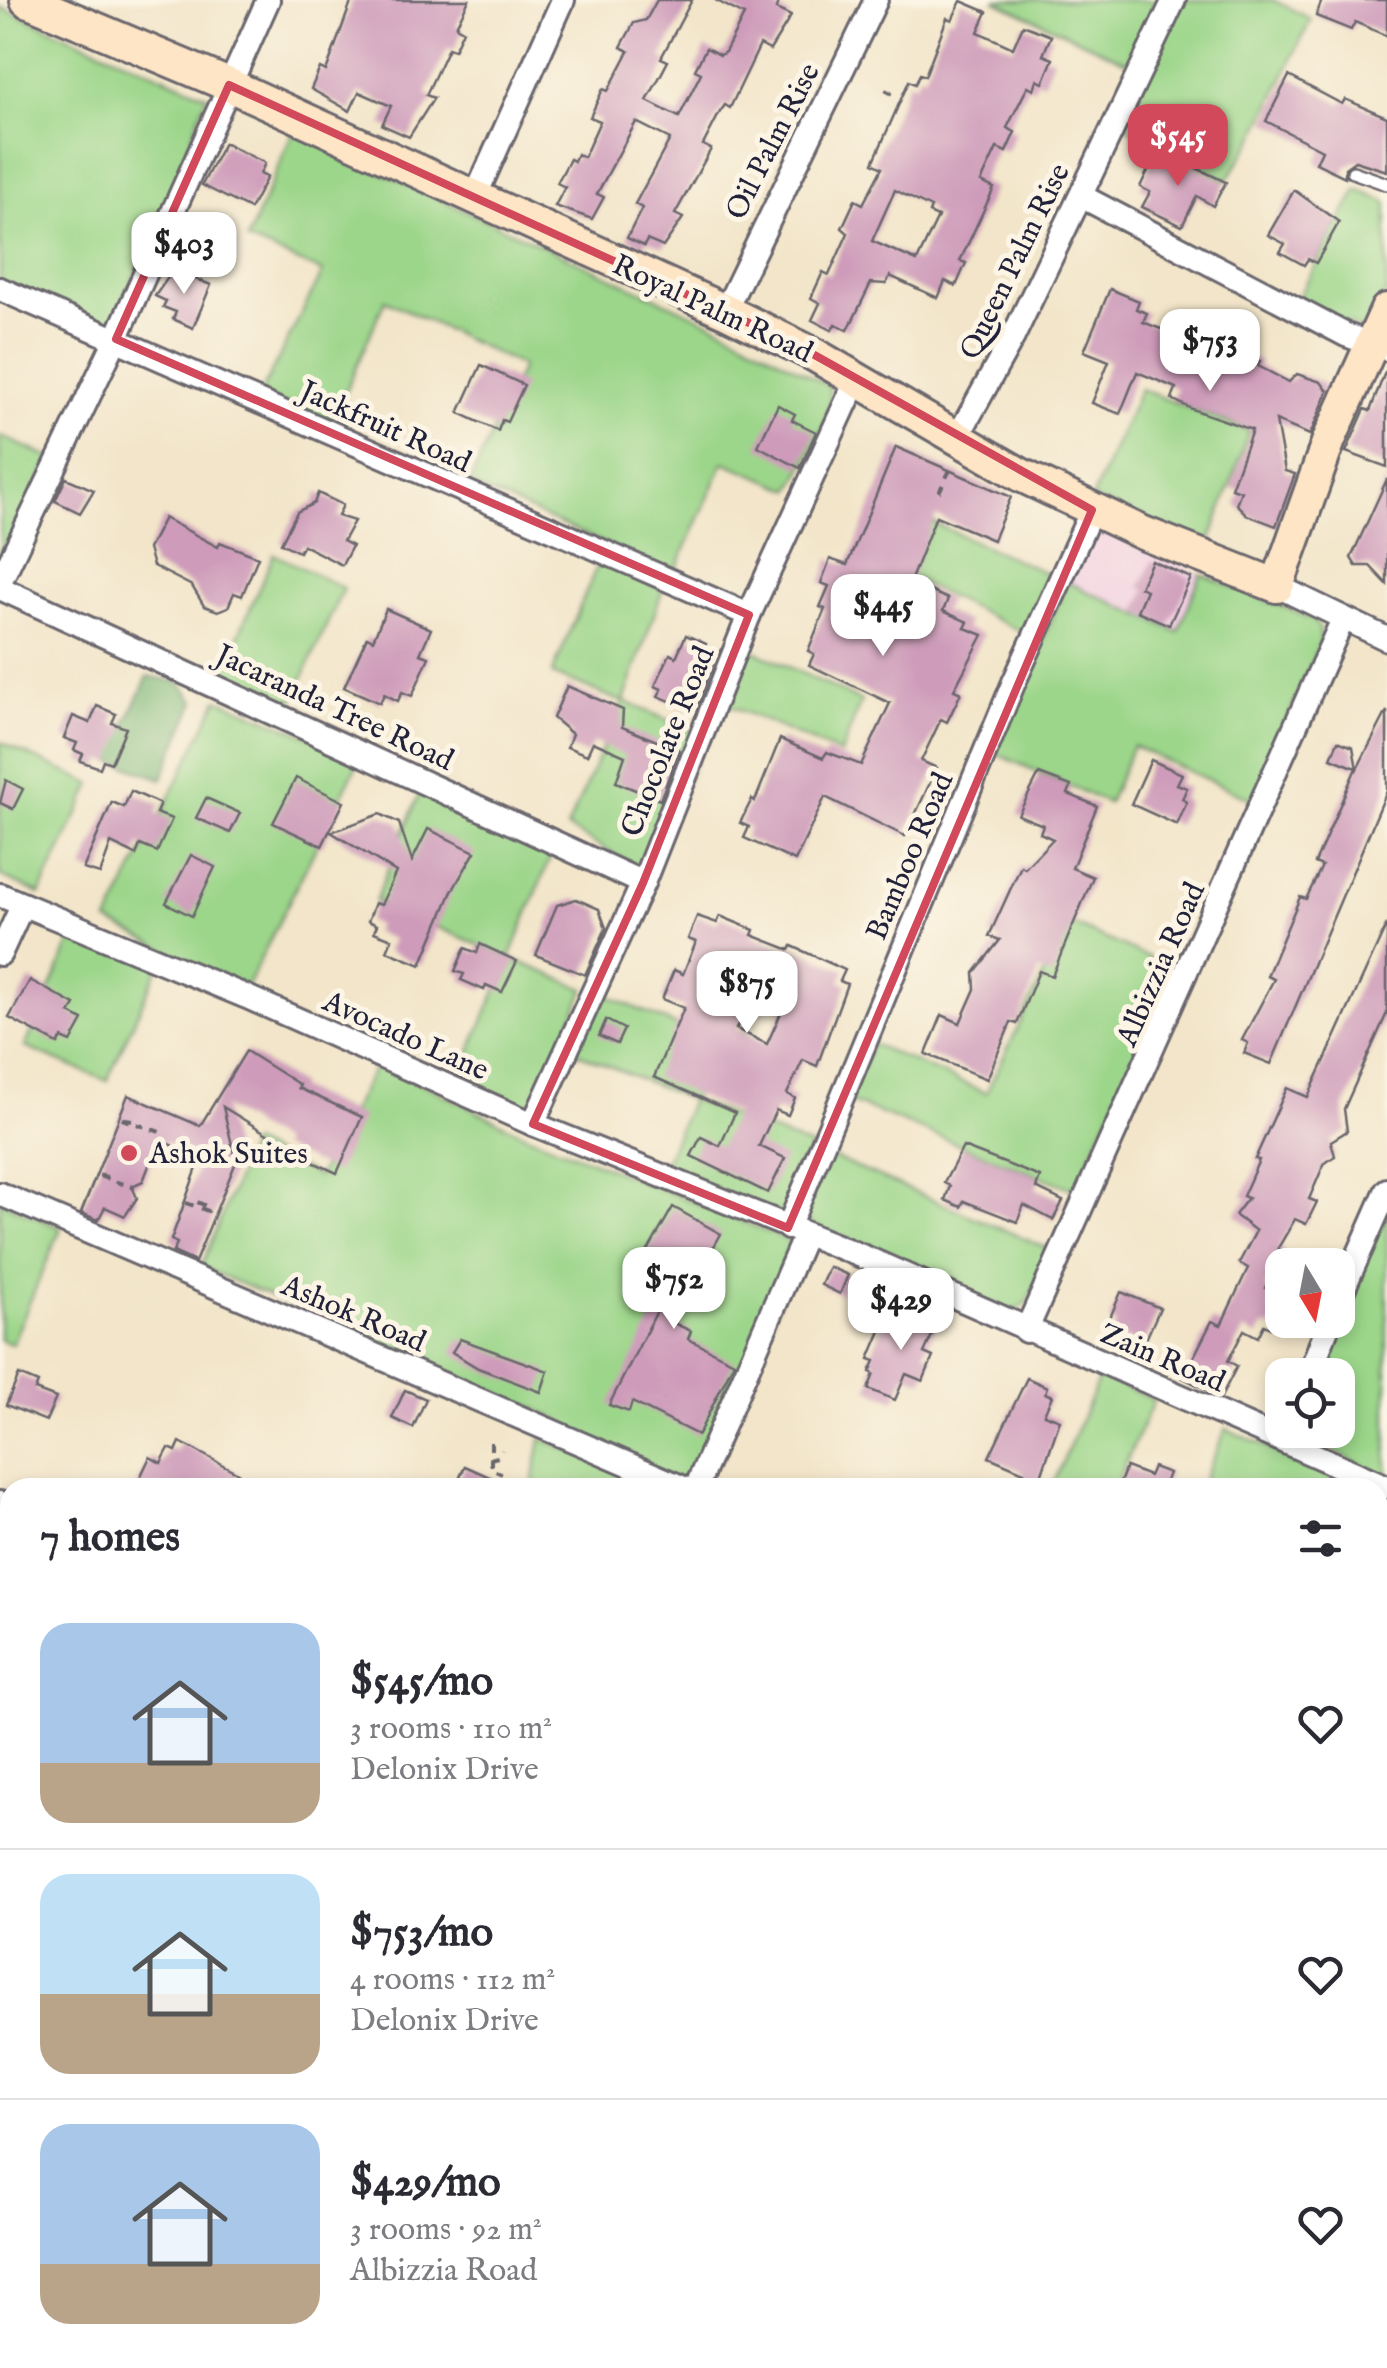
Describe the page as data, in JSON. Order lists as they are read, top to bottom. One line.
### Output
{"streets":{"street":["Oil Palm Rise","Queen Palm Rise","Royal Palm Road","Jackfruit Road","Jacaranda Tree Road","Chocolate Road","Bamboo Road","Albizzia Road","Avocado Lane","Ashok Road","Zain Road"]},"crossings":[["Oil Palm Rise","Royal Palm Road"],["Queen Palm Rise","Royal Palm Road"],["Royal Palm Road","Chocolate Road"],["Royal Palm Road","Bamboo Road"],["Royal Palm Road","Albizzia Road"],["Jackfruit Road","Chocolate Road"],["Jacaranda Tree Road","Chocolate Road"],["Chocolate Road","Avocado Lane"],["Bamboo Road","Avocado Lane"],["Bamboo Road","Zain Road"],["Albizzia Road","Zain Road"],["Avocado Lane","Zain Road"]],"places":["Ashok Suites"],"north":"bottom","page":{"price":["$545","$403","$753","$445","$875","$752","$429"],"heading":"7 homes","list":[{"name":"$545/mo","note":"3 rooms · 110 m² · Delonix Drive"},{"name":"$753/mo","note":"4 rooms · 112 m² · Delonix Drive"},{"name":"$429/mo","note":"3 rooms · 92 m² · Albizzia Road"}]}}
